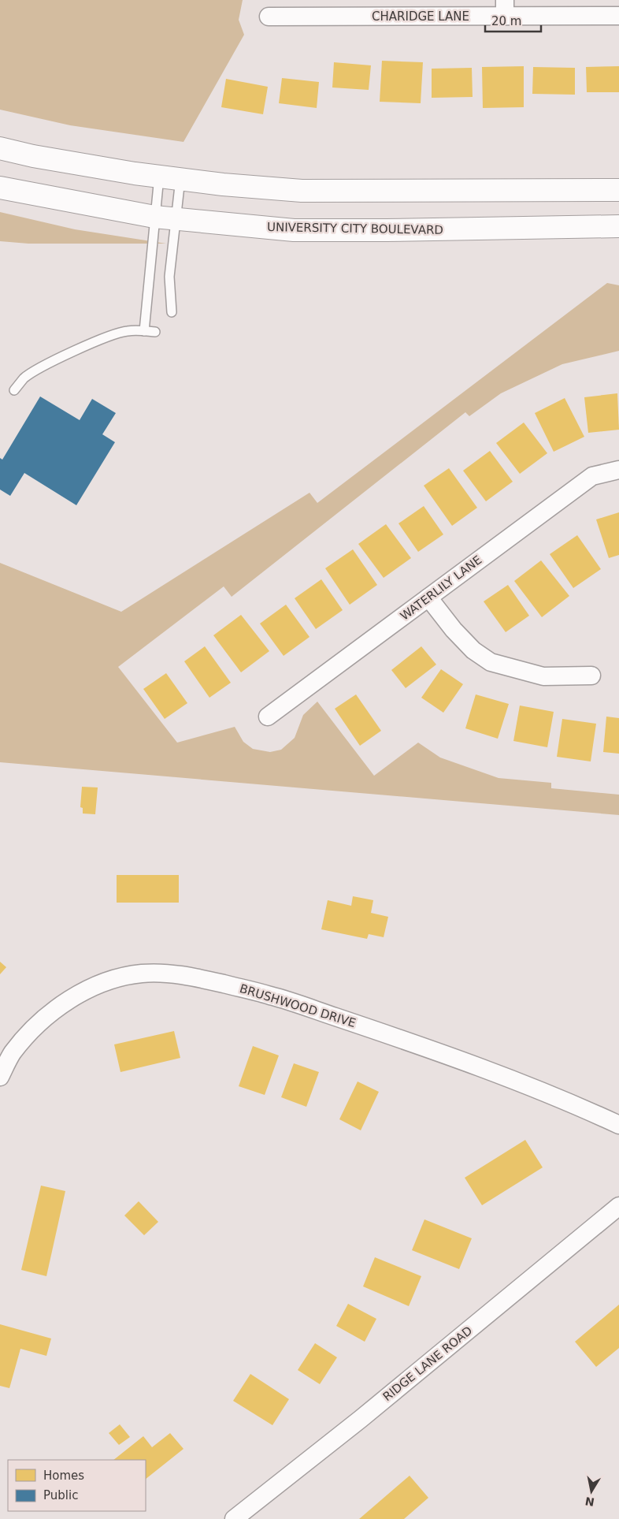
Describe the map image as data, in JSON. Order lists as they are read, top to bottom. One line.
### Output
{"streets":{"main road":["UNIVERSITY CITY BOULEVARD"],"street":["CHARIDGE LANE","WATERLILY LANE","BRUSHWOOD DRIVE","RIDGE LANE ROAD"]},"legend":["Homes","Public"],"scale_bar":"20 m","north":"bottom"}
